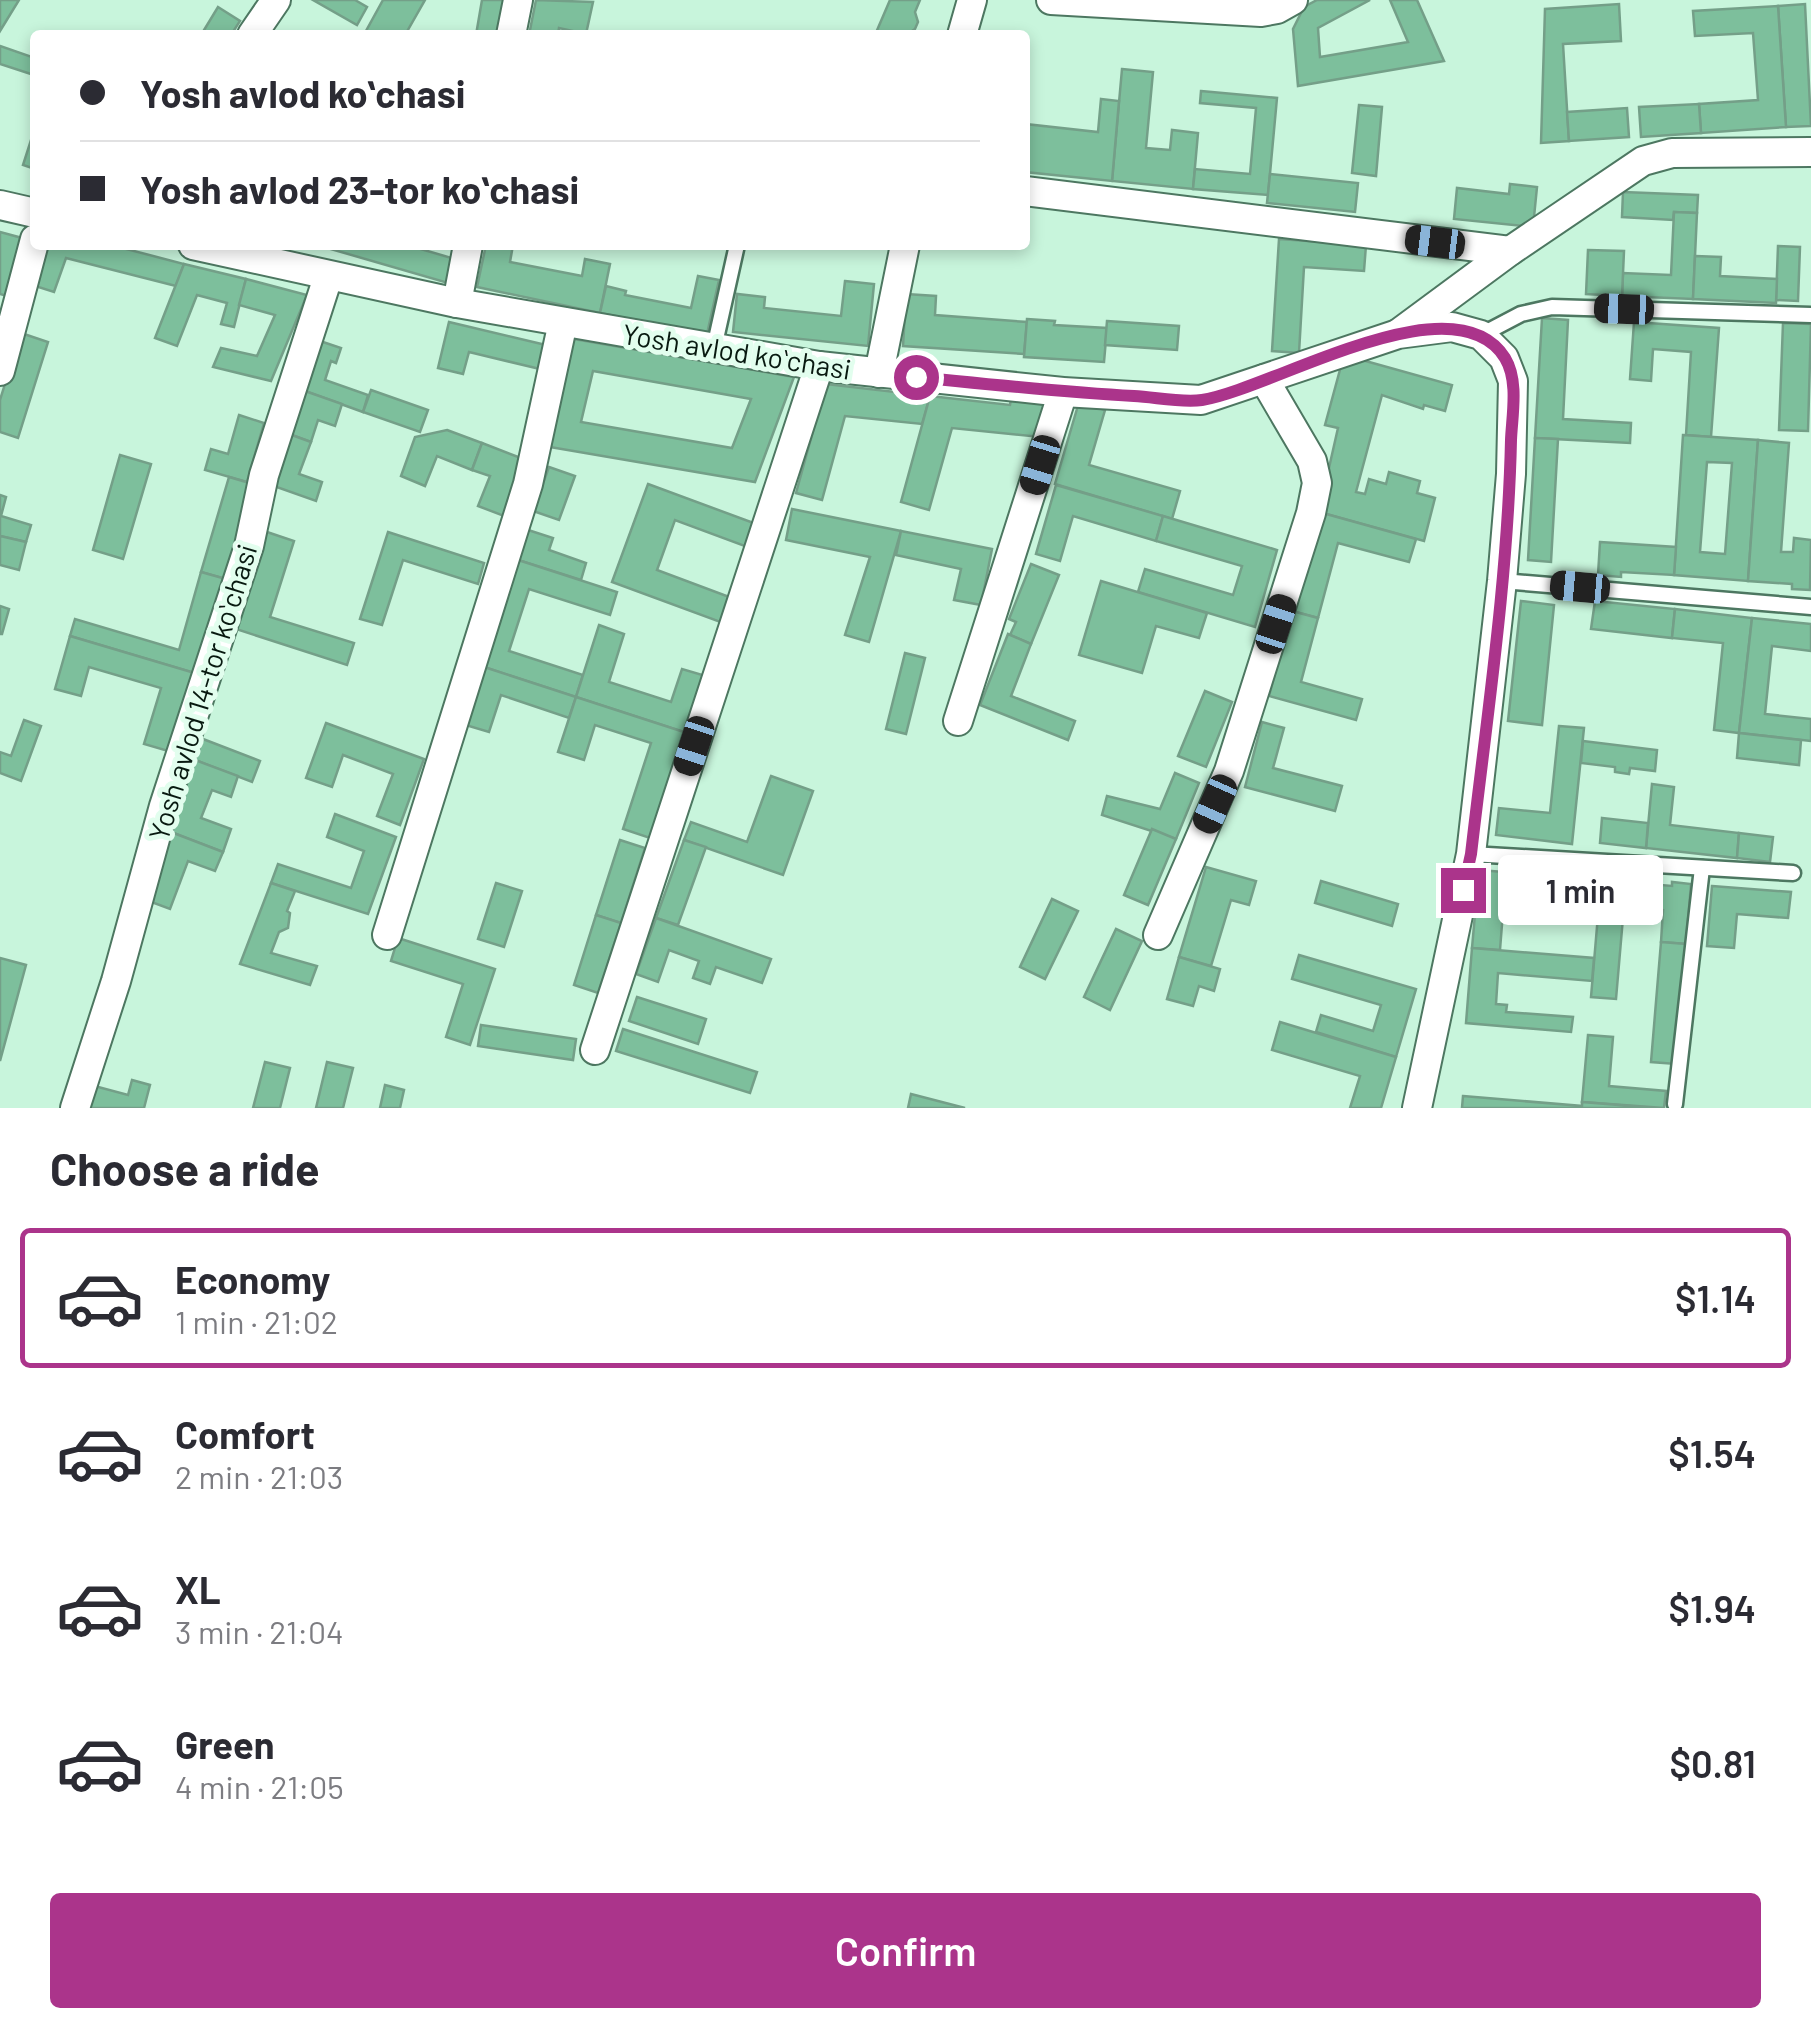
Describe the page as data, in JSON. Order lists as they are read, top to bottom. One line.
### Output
{"streets":{"street":["Yosh avlod koʻchasi","Yosh avlod 14-tor koʻchasi"]},"crossings":[["Yosh avlod koʻchasi","Yosh avlod 14-tor koʻchasi"]],"page":{"banner":["Yosh avlod koʻchasi","Yosh avlod 23-tor koʻchasi"],"bubble":"1 min","heading":"Choose a ride","list":[{"name":"Economy","note":"1 min · 21:02","value":"$1.14"},{"name":"Comfort","note":"2 min · 21:03","value":"$1.54"},{"name":"XL","note":"3 min · 21:04","value":"$1.94"},{"name":"Green","note":"4 min · 21:05","value":"$0.81"}],"buttons":"Confirm"}}
